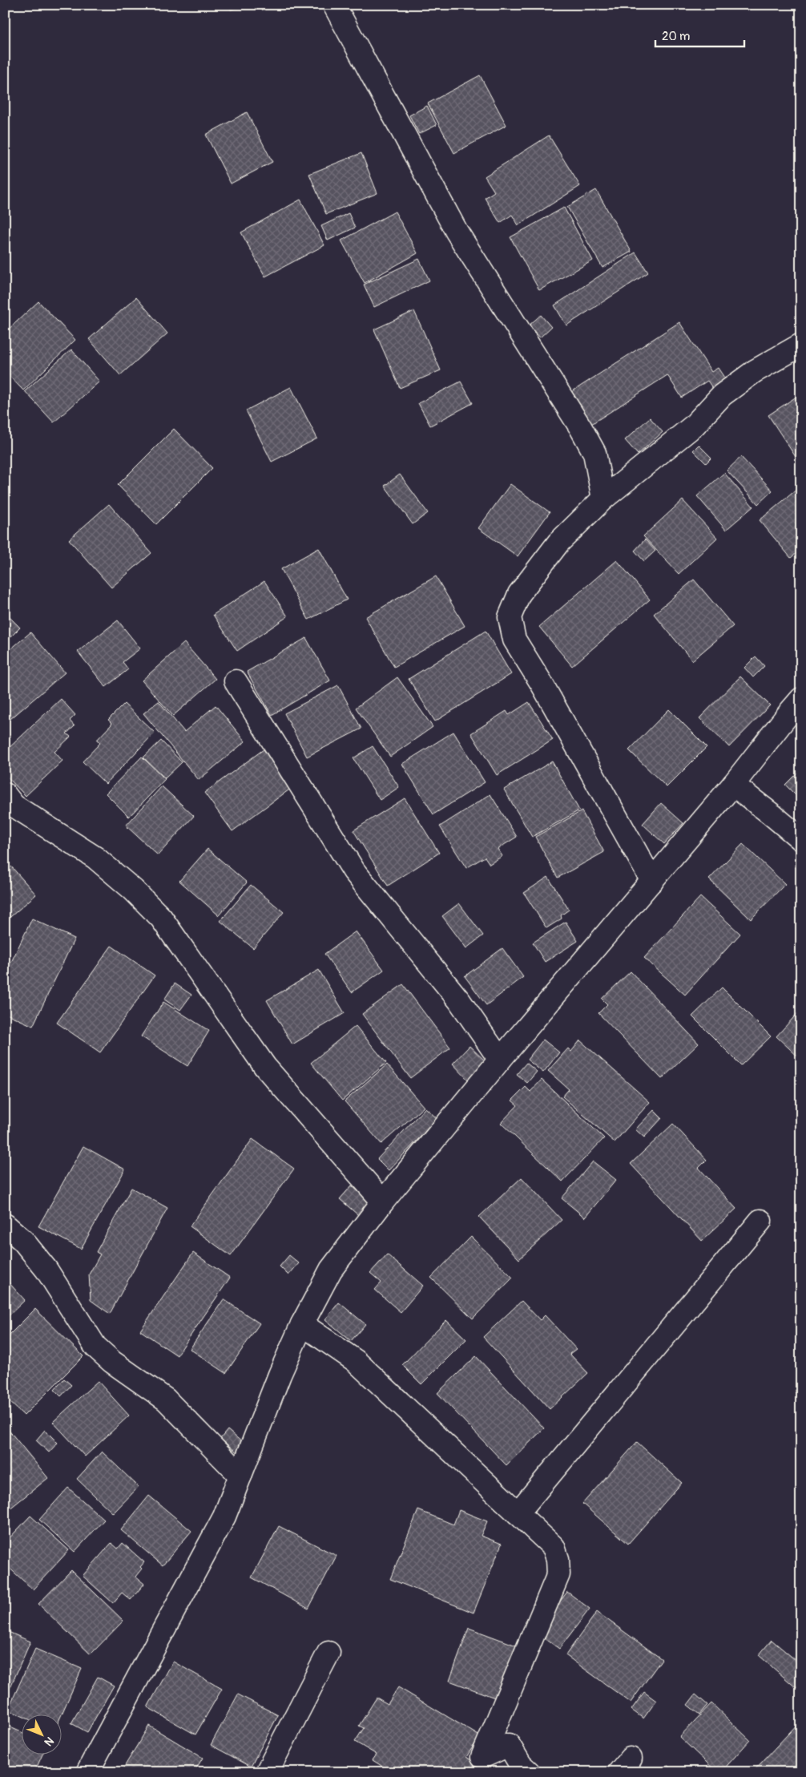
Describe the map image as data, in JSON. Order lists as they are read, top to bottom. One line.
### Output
{"scale_bar":"20 m","north":"bottom right"}
